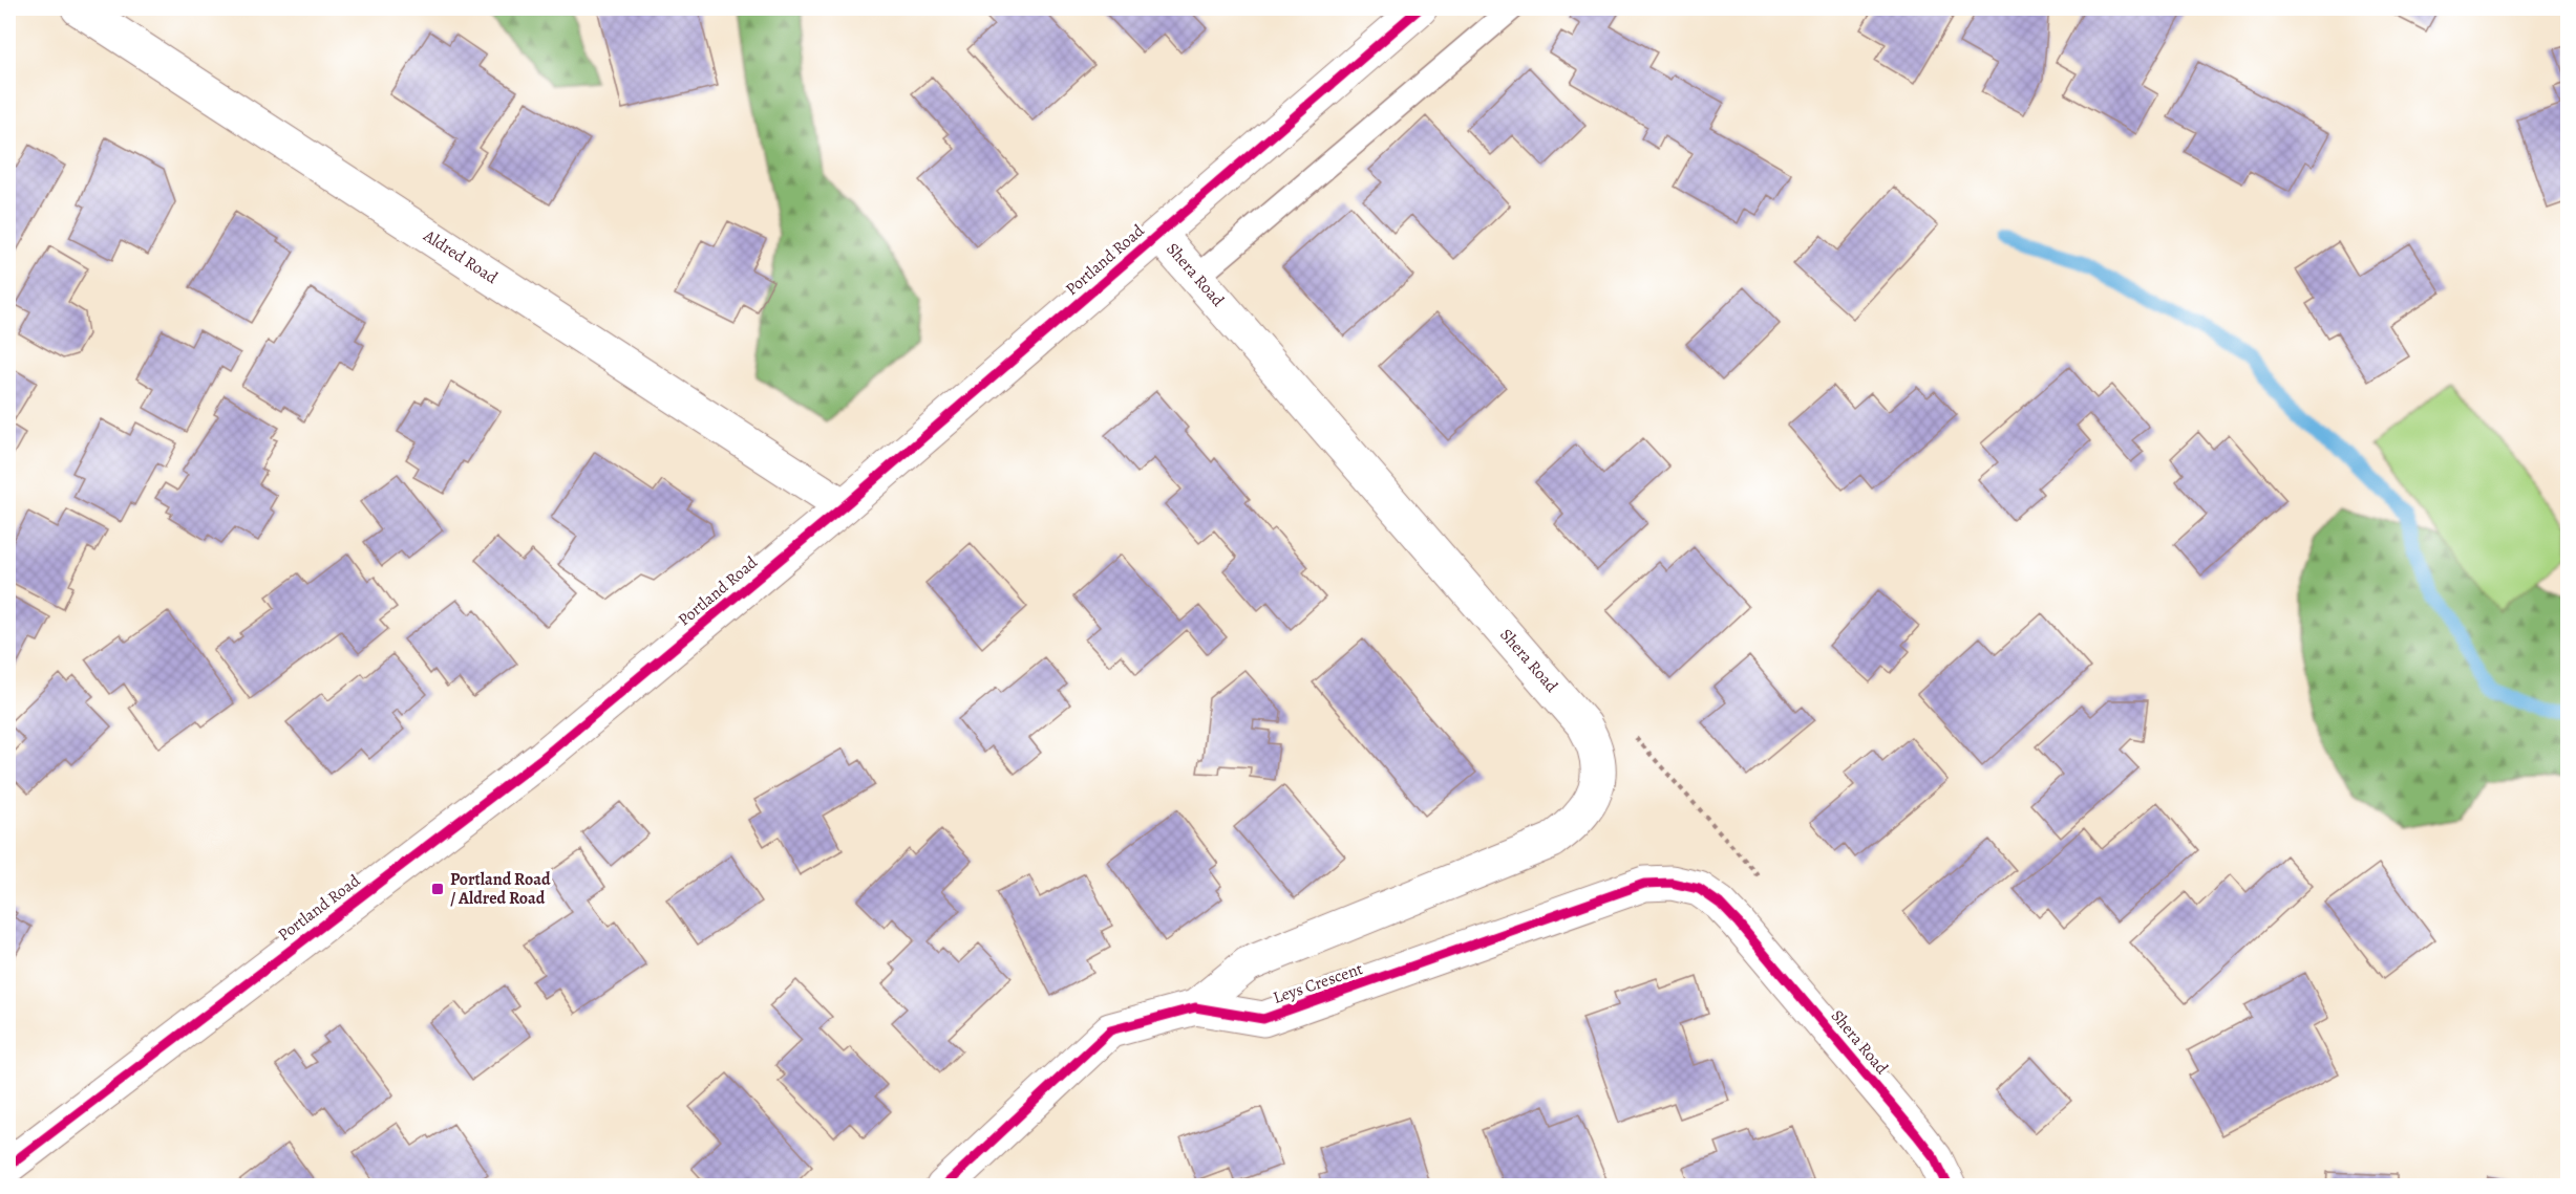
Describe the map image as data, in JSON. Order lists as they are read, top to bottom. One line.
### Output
{"streets":{"street":["Aldred Road","Portland Road","Shera Road","Leys Crescent"]},"crossings":[["Aldred Road","Portland Road"],["Portland Road","Shera Road"],["Shera Road","Leys Crescent"]],"places":{"transit":["Portland Road / Aldred Road"]}}
